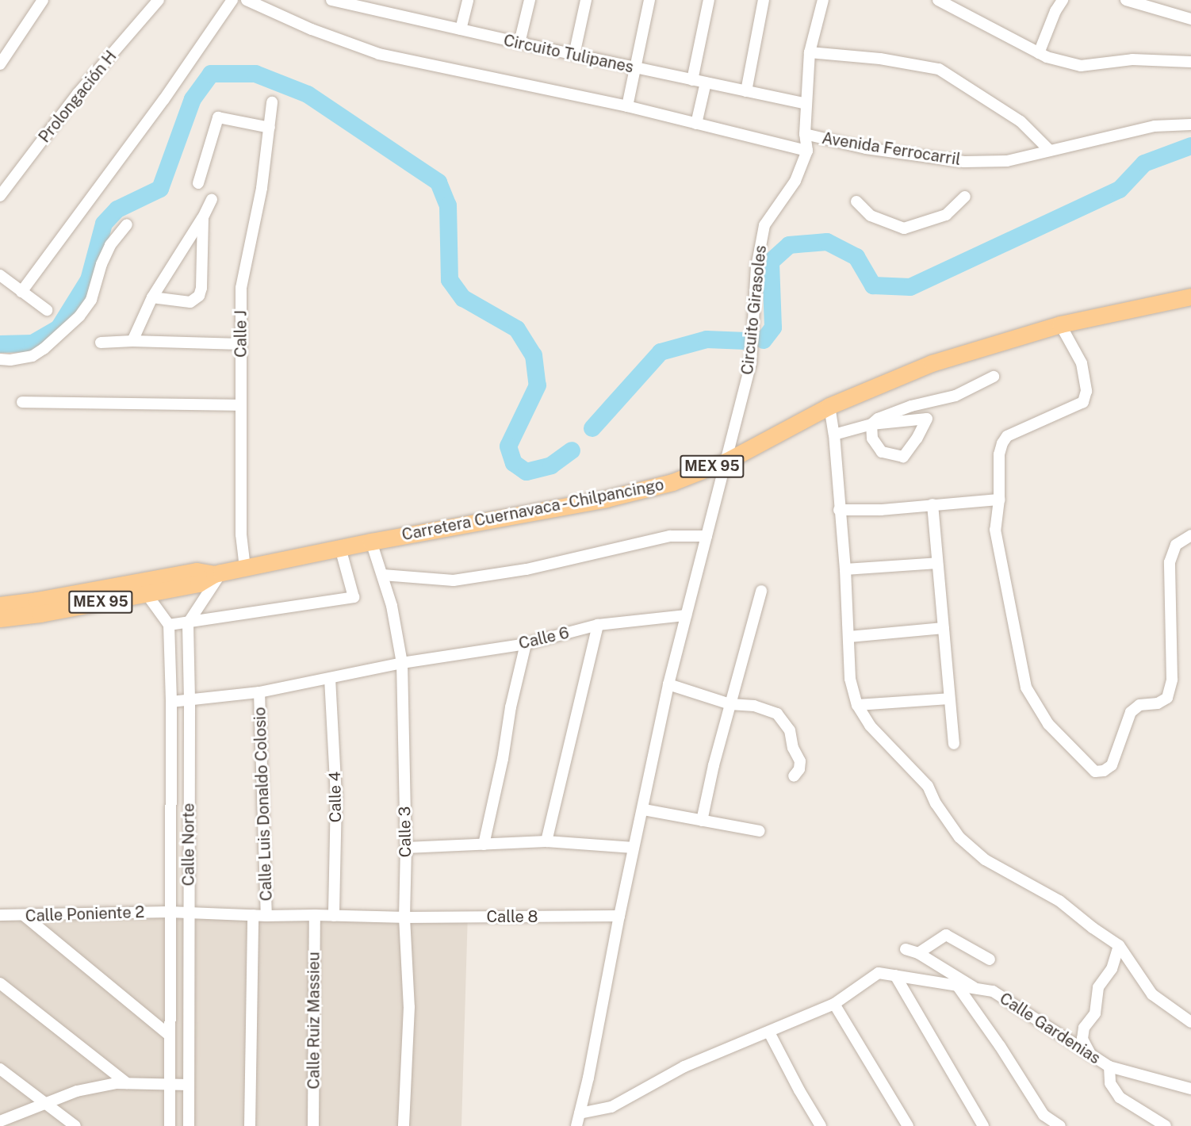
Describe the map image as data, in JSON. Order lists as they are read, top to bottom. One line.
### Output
{"streets":{"main road":["MEX 95","Carretera Cuernavaca - Chilpancingo"],"street":["Circuito Tulipanes","Prolongación H","Avenida Ferrocarril","Circuito Girasoles","Calle J","Calle 6","Calle 4","Calle Luis Donaldo Colosio","Calle 3","Calle Norte","Calle Poniente 2","Calle 8","Calle Ruiz Massieu","Calle Gardenias"]},"crossings":[["Circuito Tulipanes","Circuito Girasoles"],["Avenida Ferrocarril","Circuito Girasoles"],["Circuito Girasoles","Carretera Cuernavaca - Chilpancingo"],["Circuito Girasoles","Calle 6"],["Circuito Girasoles","Calle 8"],["Calle J","Carretera Cuernavaca - Chilpancingo"],["Carretera Cuernavaca - Chilpancingo","Calle 3"],["Calle 6","Calle 4"],["Calle 6","Calle Luis Donaldo Colosio"],["Calle 6","Calle 3"],["Calle 6","Calle Norte"],["Calle 4","Calle 8"],["Calle Luis Donaldo Colosio","Calle Poniente 2"],["Calle Luis Donaldo Colosio","Calle 8"],["Calle 3","Calle 8"],["Calle Norte","Calle Poniente 2"],["Calle Poniente 2","Calle 8"],["Calle 8","Calle Ruiz Massieu"]]}
